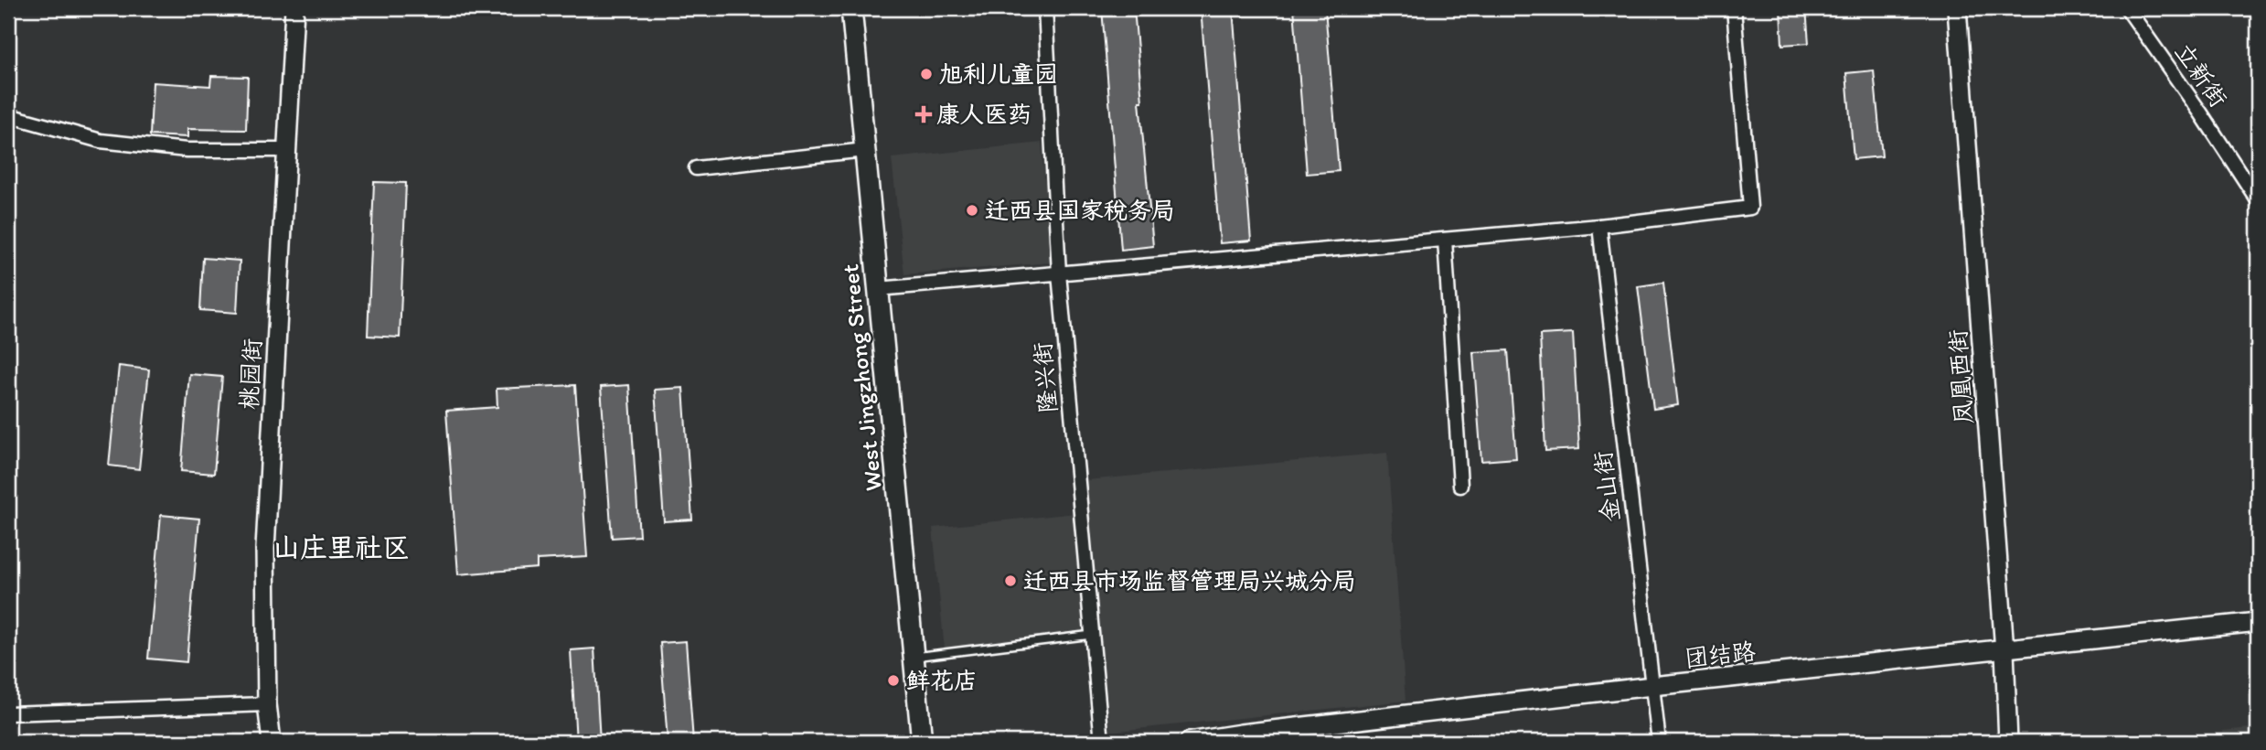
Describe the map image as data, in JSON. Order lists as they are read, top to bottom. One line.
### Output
{"streets":{"main road":["West Jingzhong Street"],"street":["立新街","桃园街","凤凰西街","隆兴街","金山街","团结路"]},"crossings":[["凤凰西街","团结路"],["金山街","团结路"]],"districts":["山庄里社区"],"places":{"other":["旭利儿童园","迁西县国家税务局","迁西县市场监督管理局兴城分局","鲜花店"],"health":["康人医药"]}}
